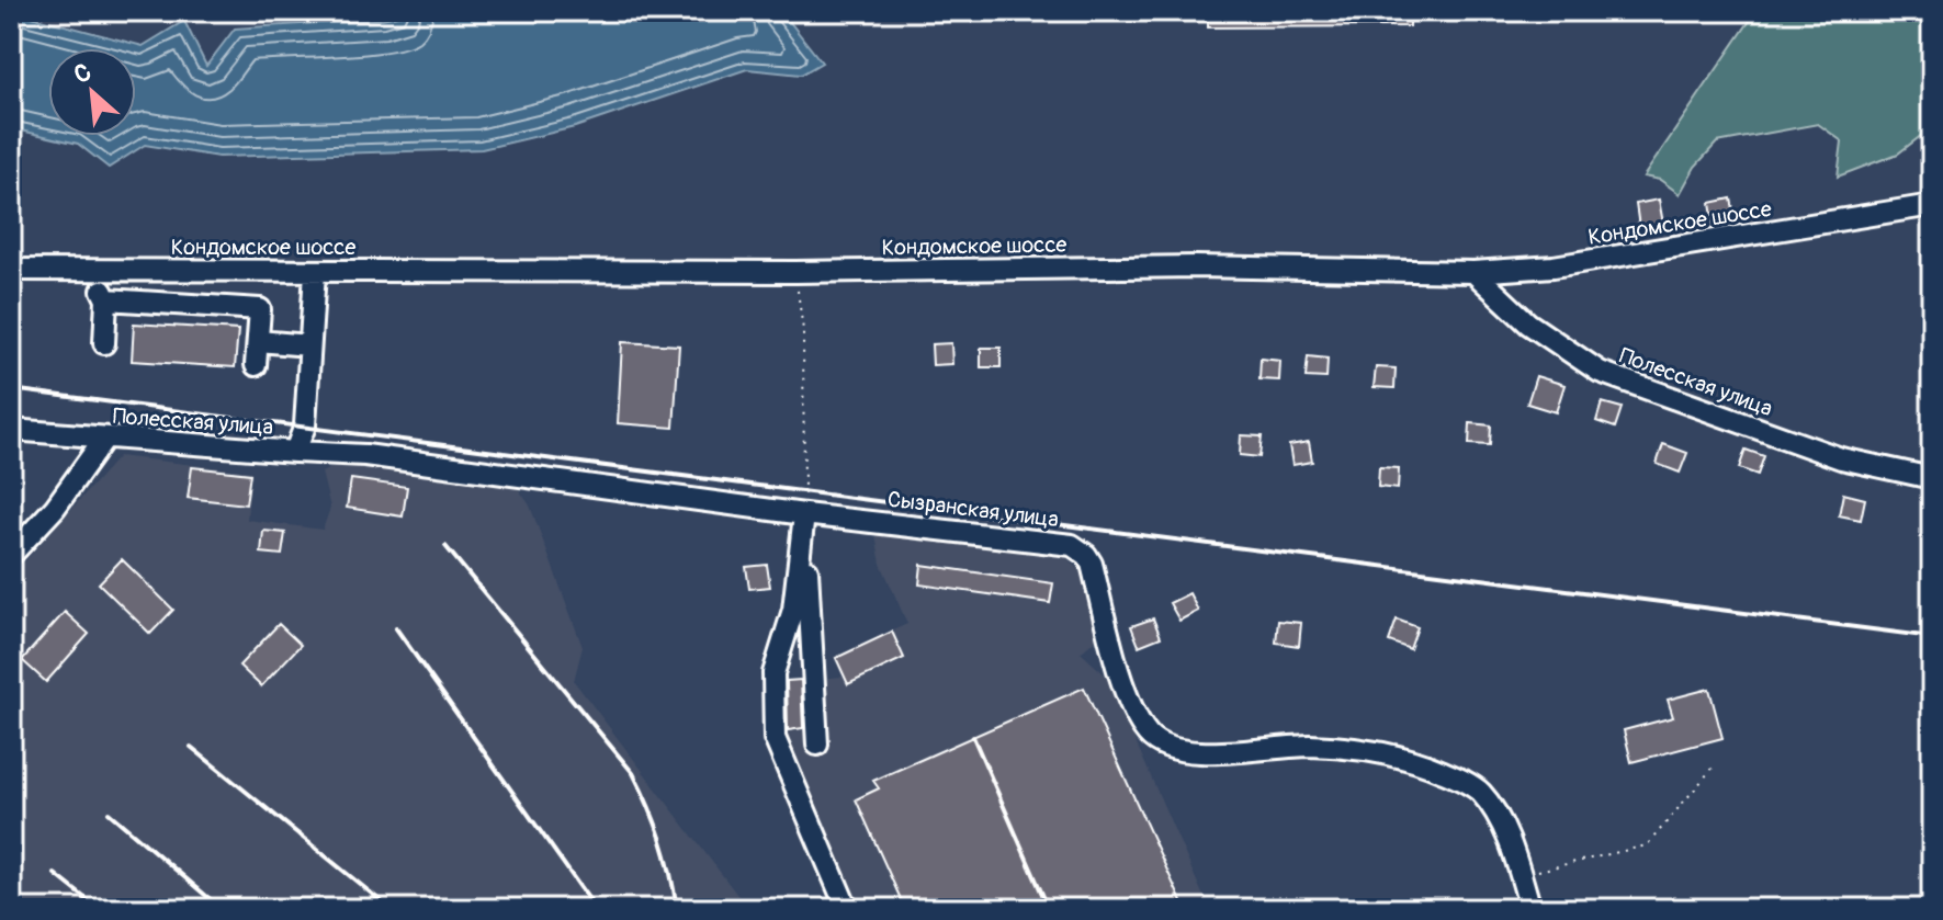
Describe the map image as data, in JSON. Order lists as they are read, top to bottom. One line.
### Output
{"streets":{"street":["Кондомское шоссе","Полесская улица","Сызранская улица"]},"crossings":[["Кондомское шоссе","Полесская улица"],["Полесская улица","Сызранская улица"]],"north":"top left"}
